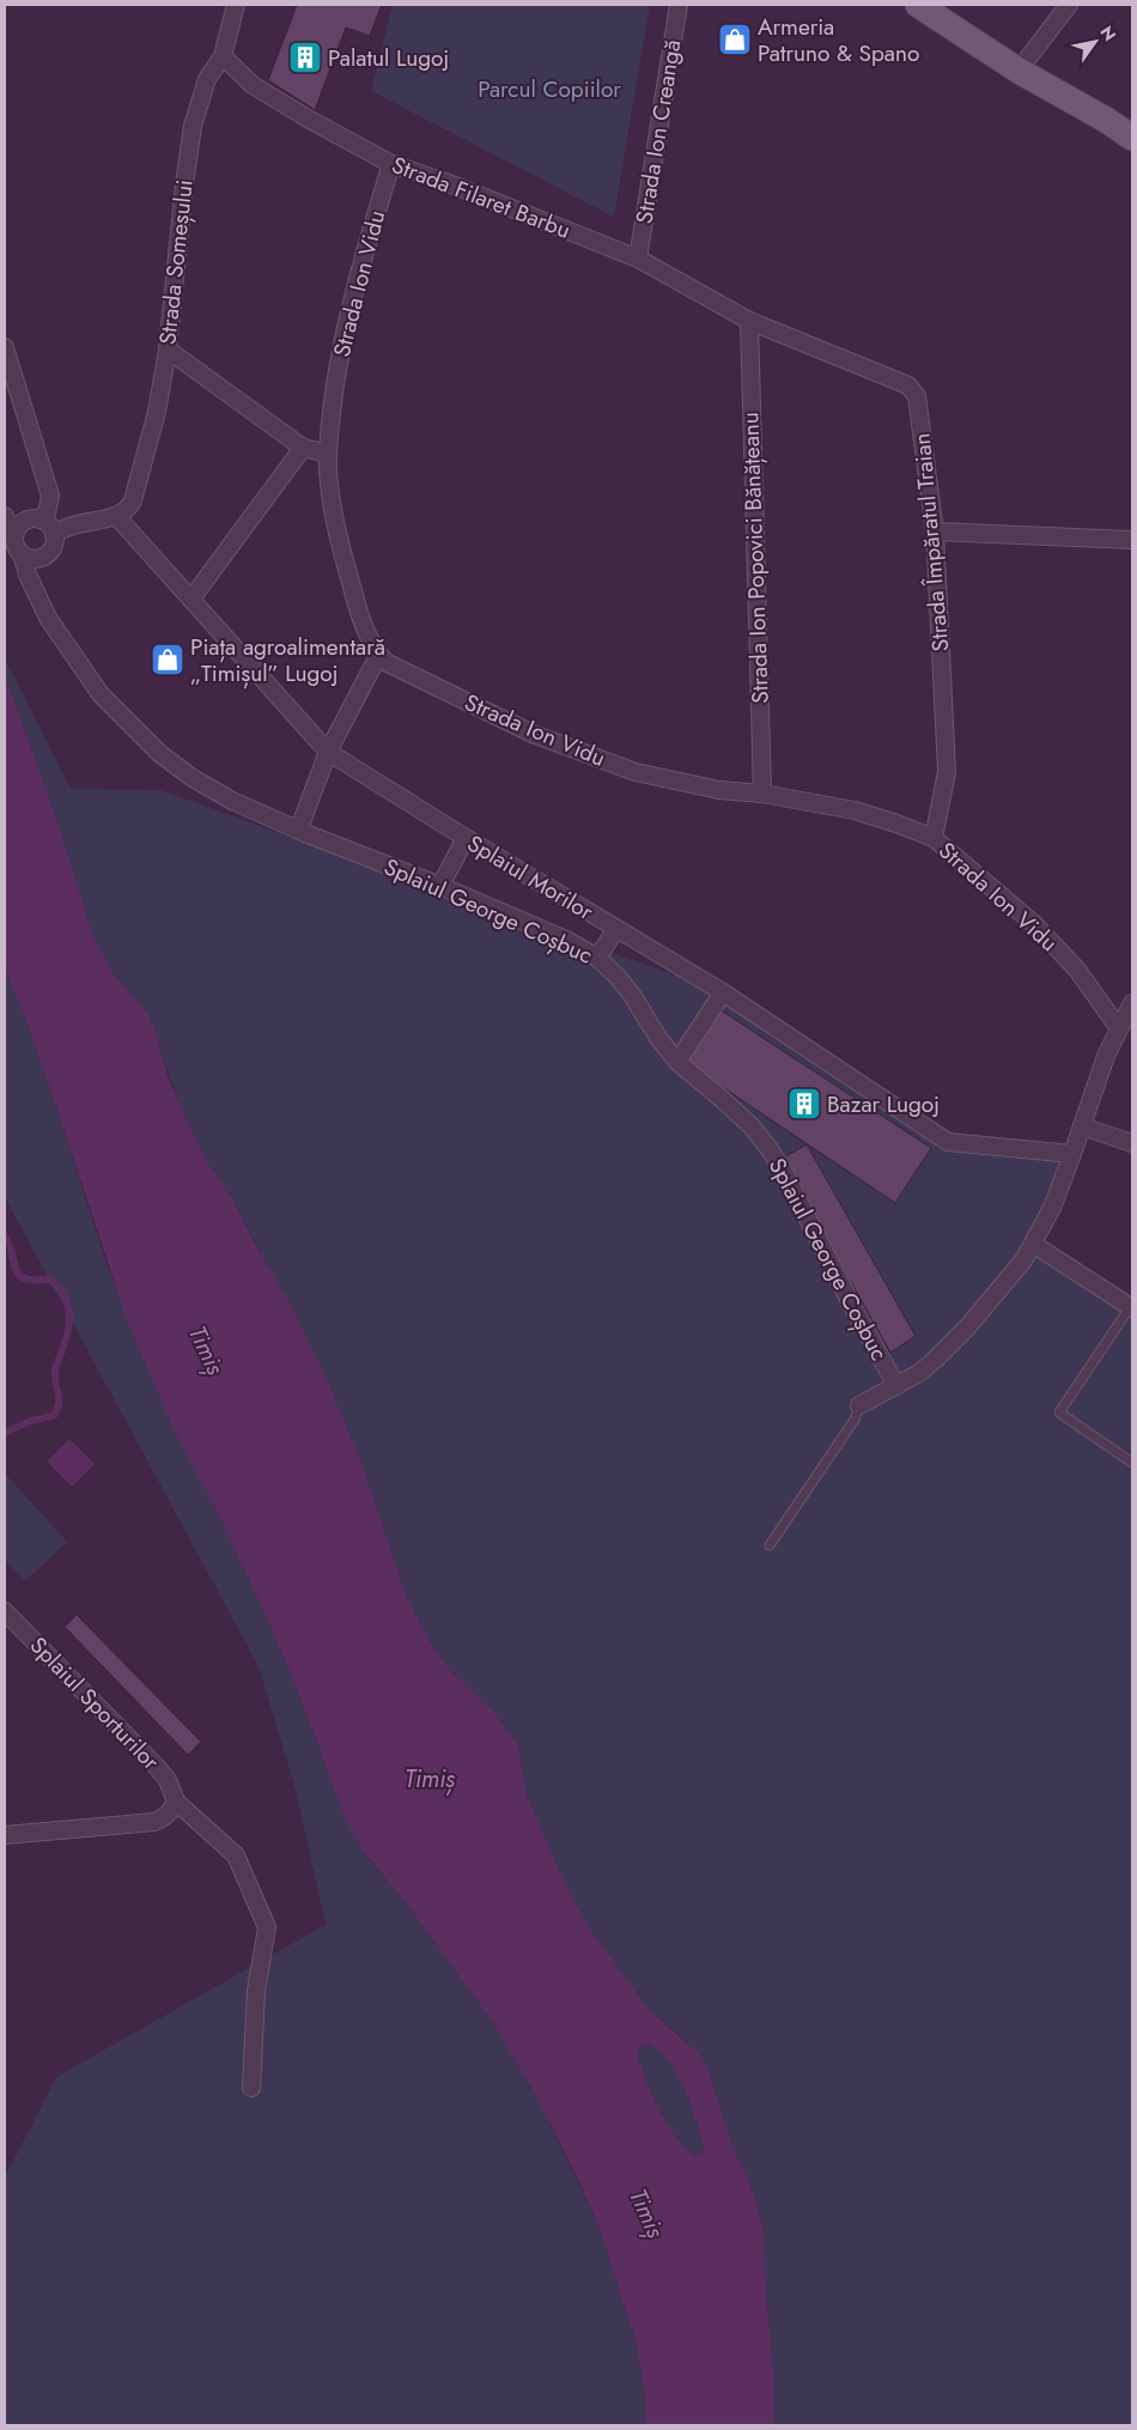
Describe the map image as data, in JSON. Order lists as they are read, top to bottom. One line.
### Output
{"streets":{"street":["Strada Ion Creangă","Strada Filaret Barbu","Strada Someșului","Strada Ion Vidu","Strada Împăratul Traian","Strada Ion Popovici Bănățeanu","Splaiul Morilor","Splaiul George Coșbuc","Splaiul Sporturilor"]},"crossings":[["Strada Ion Creangă","Strada Filaret Barbu"],["Strada Filaret Barbu","Strada Someșului"],["Strada Filaret Barbu","Strada Ion Vidu"],["Strada Filaret Barbu","Strada Împăratul Traian"],["Strada Filaret Barbu","Strada Ion Popovici Bănățeanu"],["Strada Someșului","Splaiul Morilor"],["Strada Ion Vidu","Strada Împăratul Traian"],["Strada Ion Vidu","Strada Ion Popovici Bănățeanu"],["Strada Împăratul Traian","Strada Ion Popovici Bănățeanu"]],"water":["Timiș"],"parks":["Parcul Copiilor"],"places":{"shop":["Armeria Patruno & Spano","Piața agroalimentară „Timișul” Lugoj"],"building":["Palatul Lugoj","Bazar Lugoj"]},"north":"top right"}
